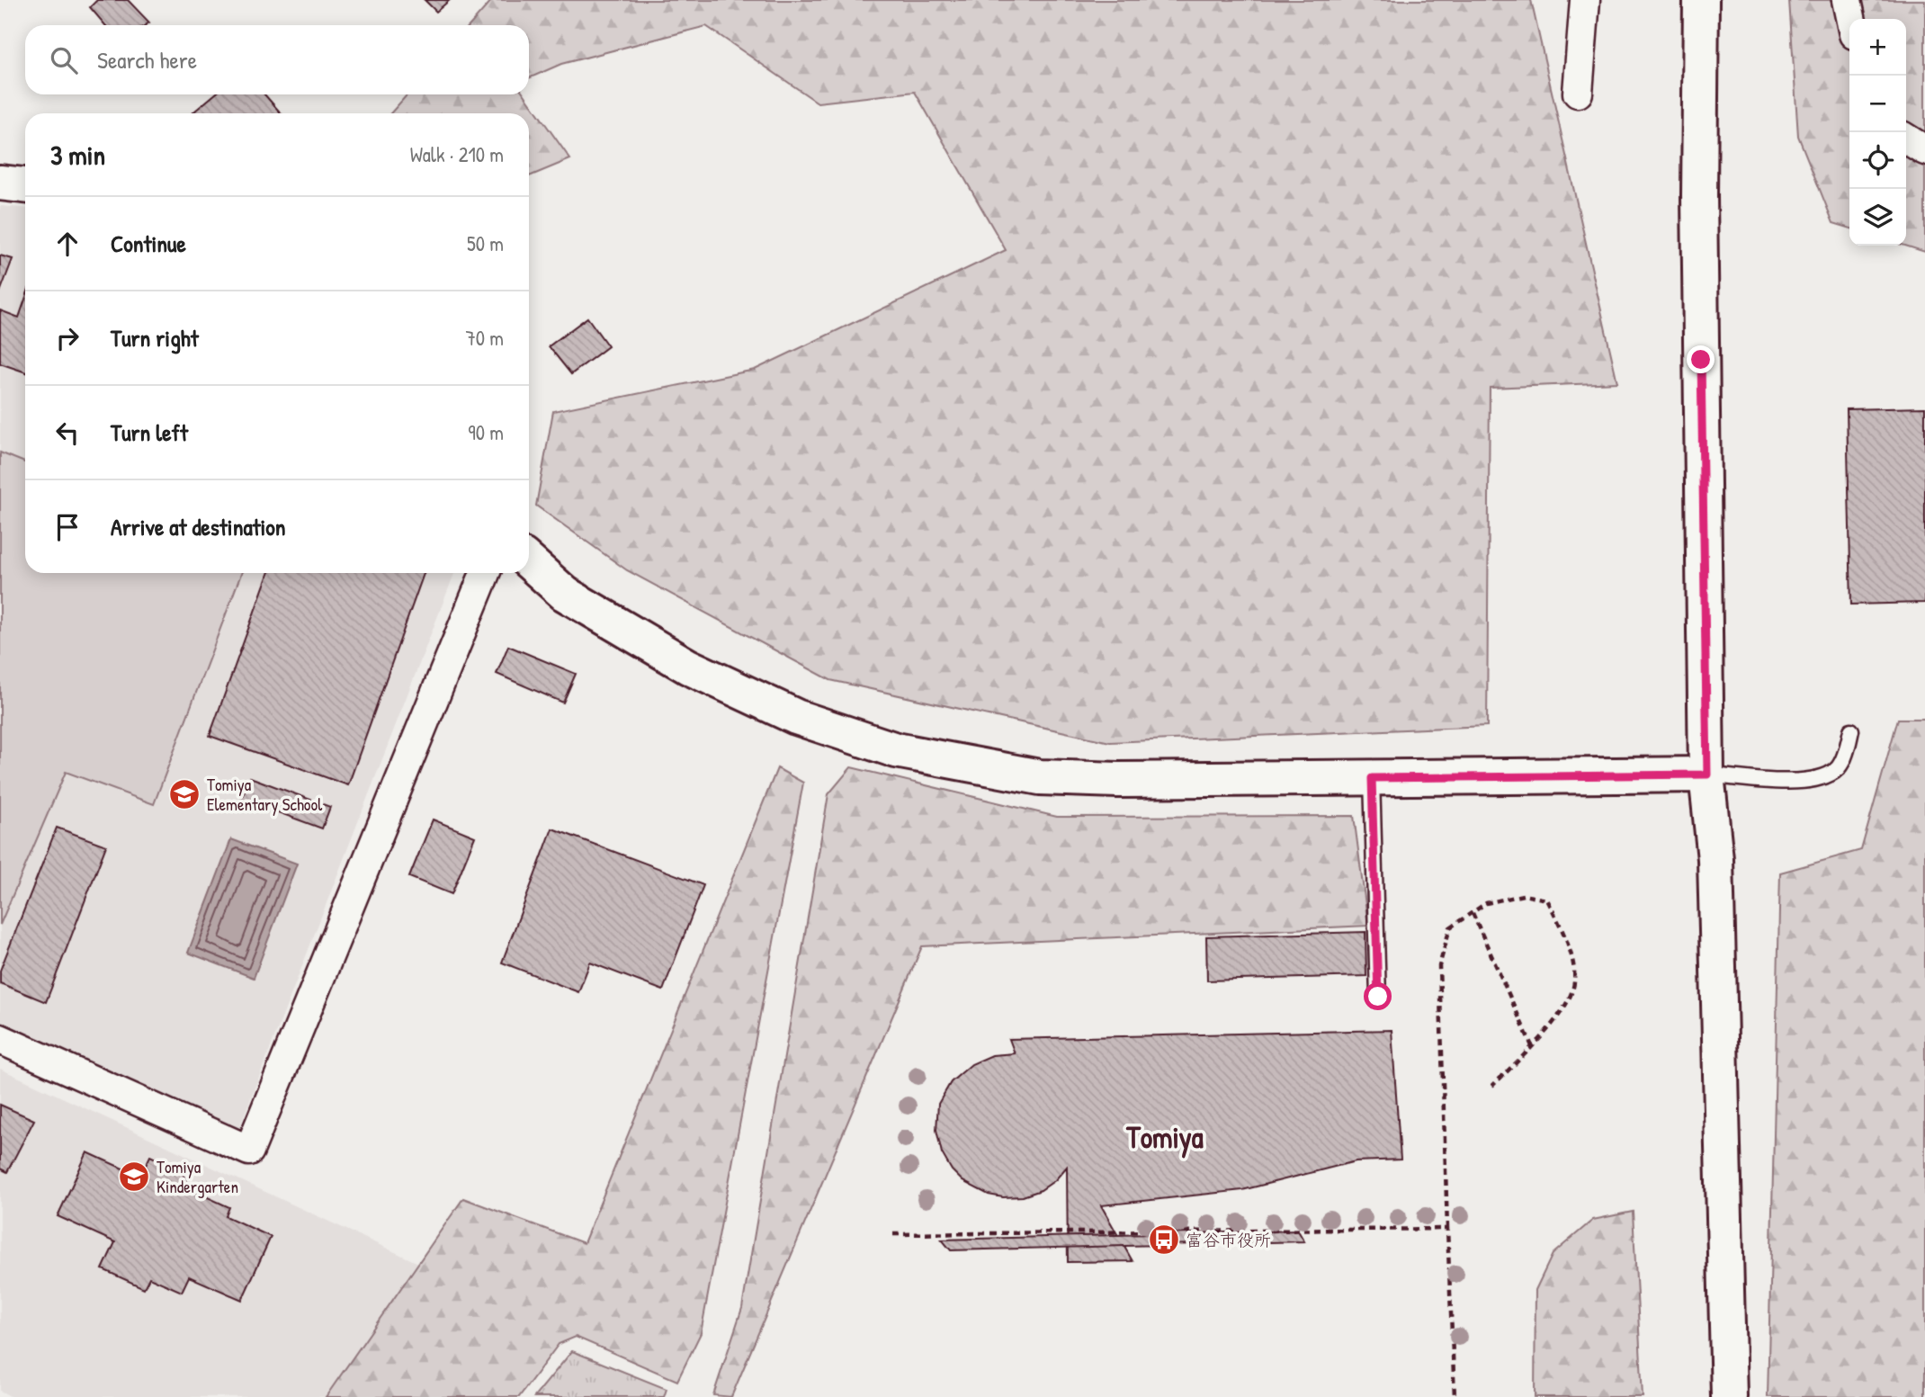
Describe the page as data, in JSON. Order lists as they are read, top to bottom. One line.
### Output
{"districts":["Tomiya"],"places":{"school or university":["Tomiya Elementary School","Tomiya Kindergarten"],"bus stop":["富谷市役所"]},"page":{"map_buttons":["+","−"],"search":"Search here","heading":["3 min","Walk · 210 m"],"list":[["Continue","50 m"],["Turn right","70 m"],["Turn left","90 m"],"Arrive at destination"]}}
